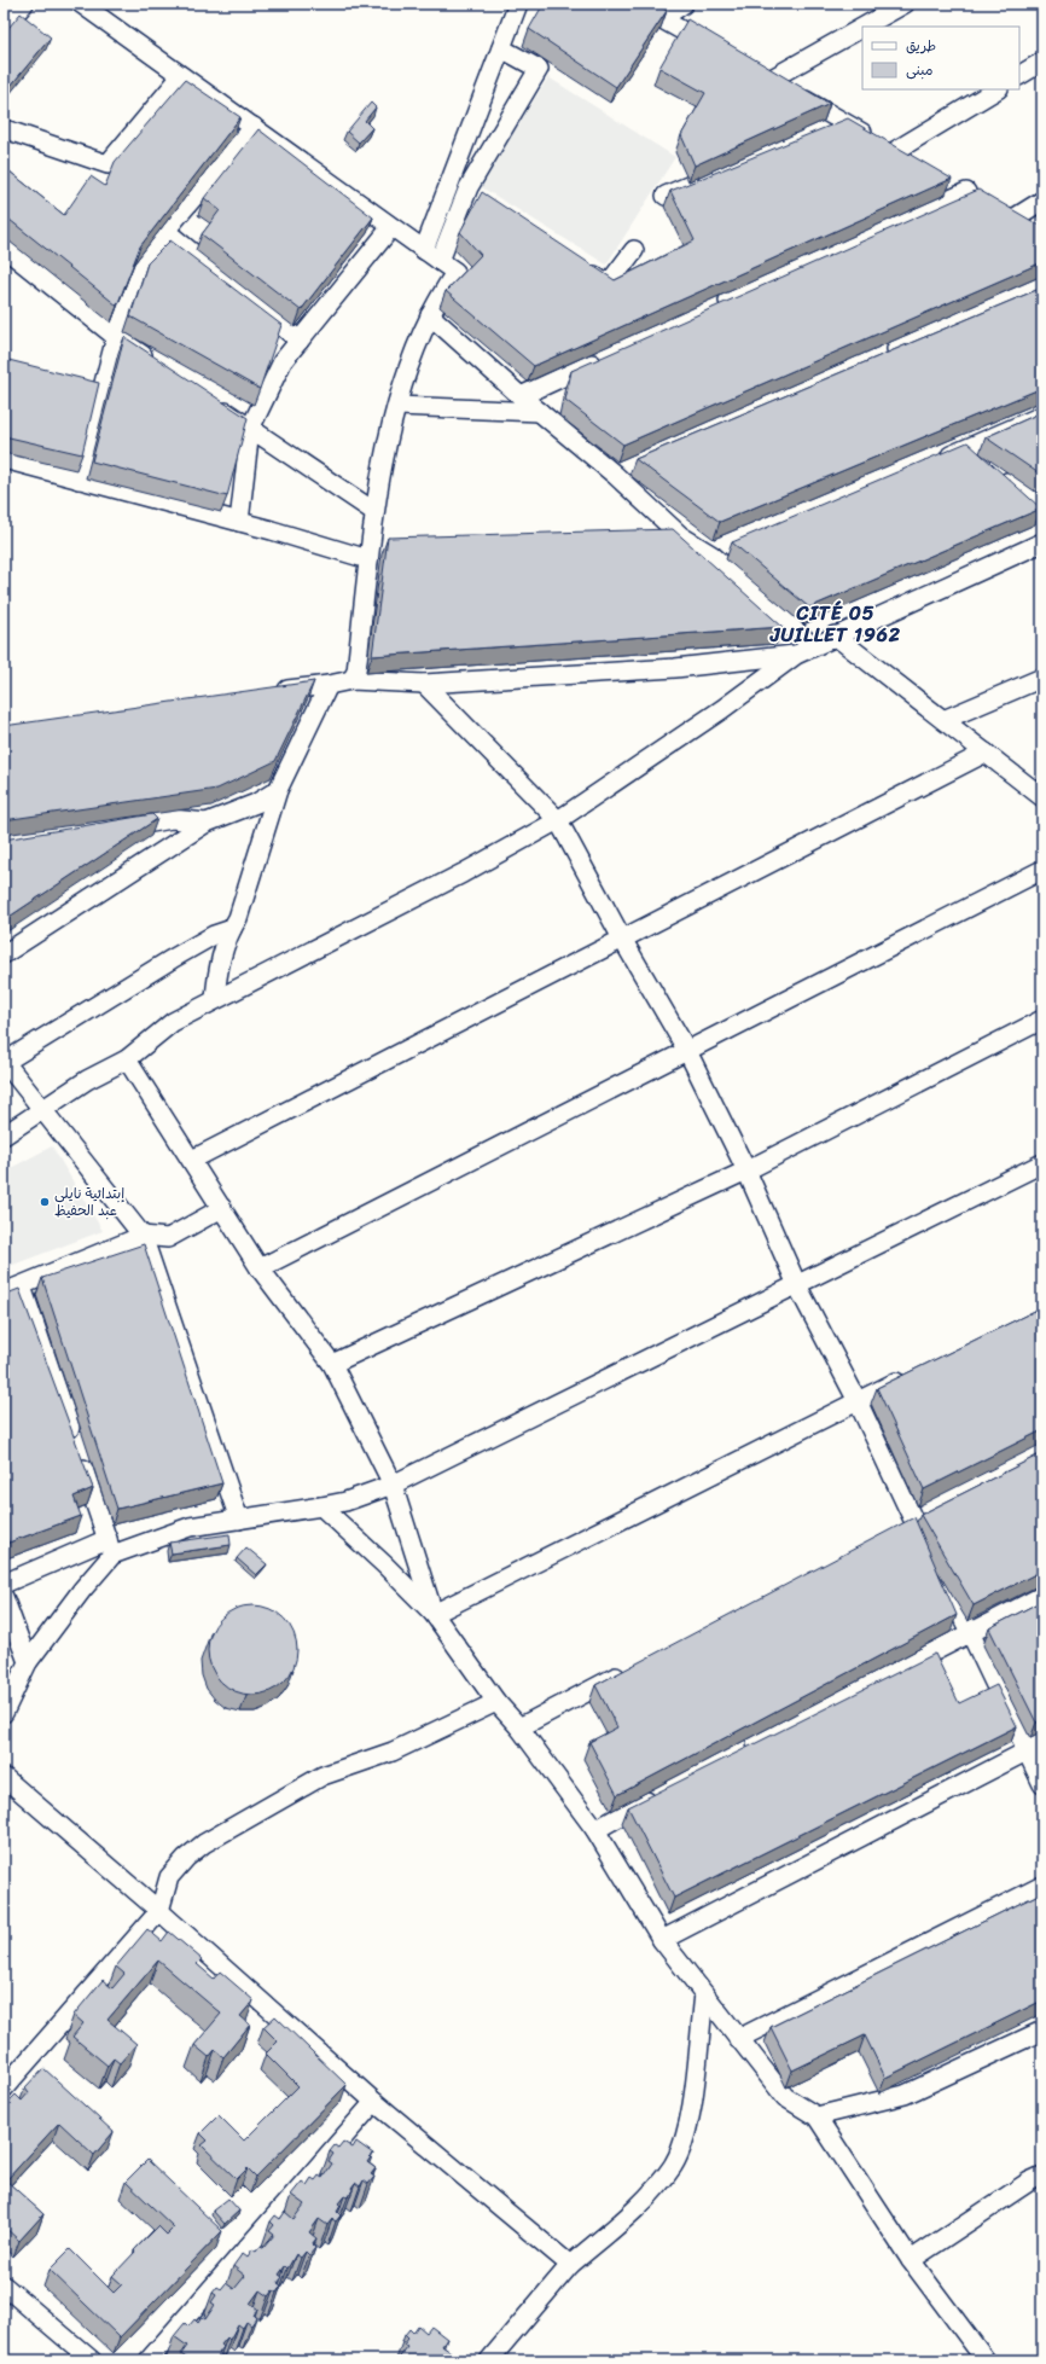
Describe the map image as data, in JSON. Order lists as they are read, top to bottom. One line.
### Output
{"districts":["CITÉ 05 JUILLET 1962"],"places":["إبتدائية نايلي عبد الحفيظ"],"legend":["طريق","مبنى"]}
